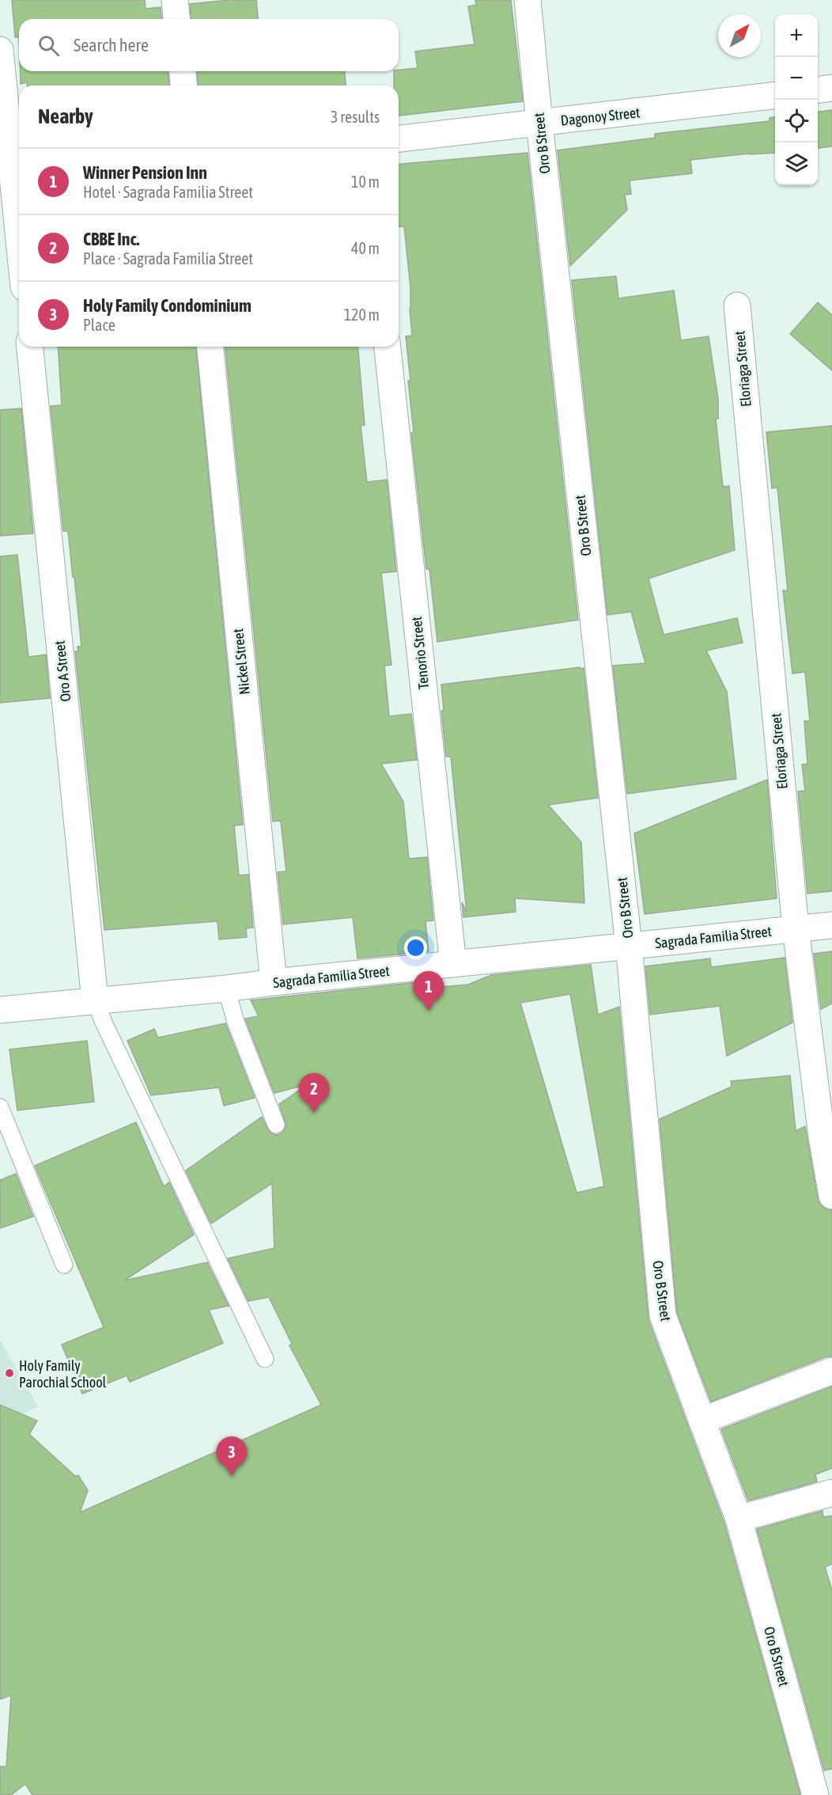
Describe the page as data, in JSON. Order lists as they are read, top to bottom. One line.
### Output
{"streets":{"street":["Dagonoy Street","Oro B Street","Eloriaga Street","Tenorio Street","Nickel Street","Oro A Street","Sagrada Familia Street"]},"crossings":[["Dagonoy Street","Oro B Street"],["Oro B Street","Sagrada Familia Street"],["Eloriaga Street","Sagrada Familia Street"],["Tenorio Street","Sagrada Familia Street"],["Nickel Street","Sagrada Familia Street"],["Oro A Street","Sagrada Familia Street"]],"places":["Holy Family Parochial School"],"north":"top right","page":{"map_buttons":["+","−"],"search":"Search here","heading":["Nearby","3 results"],"list":[{"mark":"1","name":"Winner Pension Inn","note":"Hotel · Sagrada Familia Street","value":"10 m"},{"mark":"2","name":"CBBE Inc.","note":"Place · Sagrada Familia Street","value":"40 m"},{"mark":"3","name":"Holy Family Condominium","note":"Place","value":"120 m"}],"pins":["1","2","3"]}}
